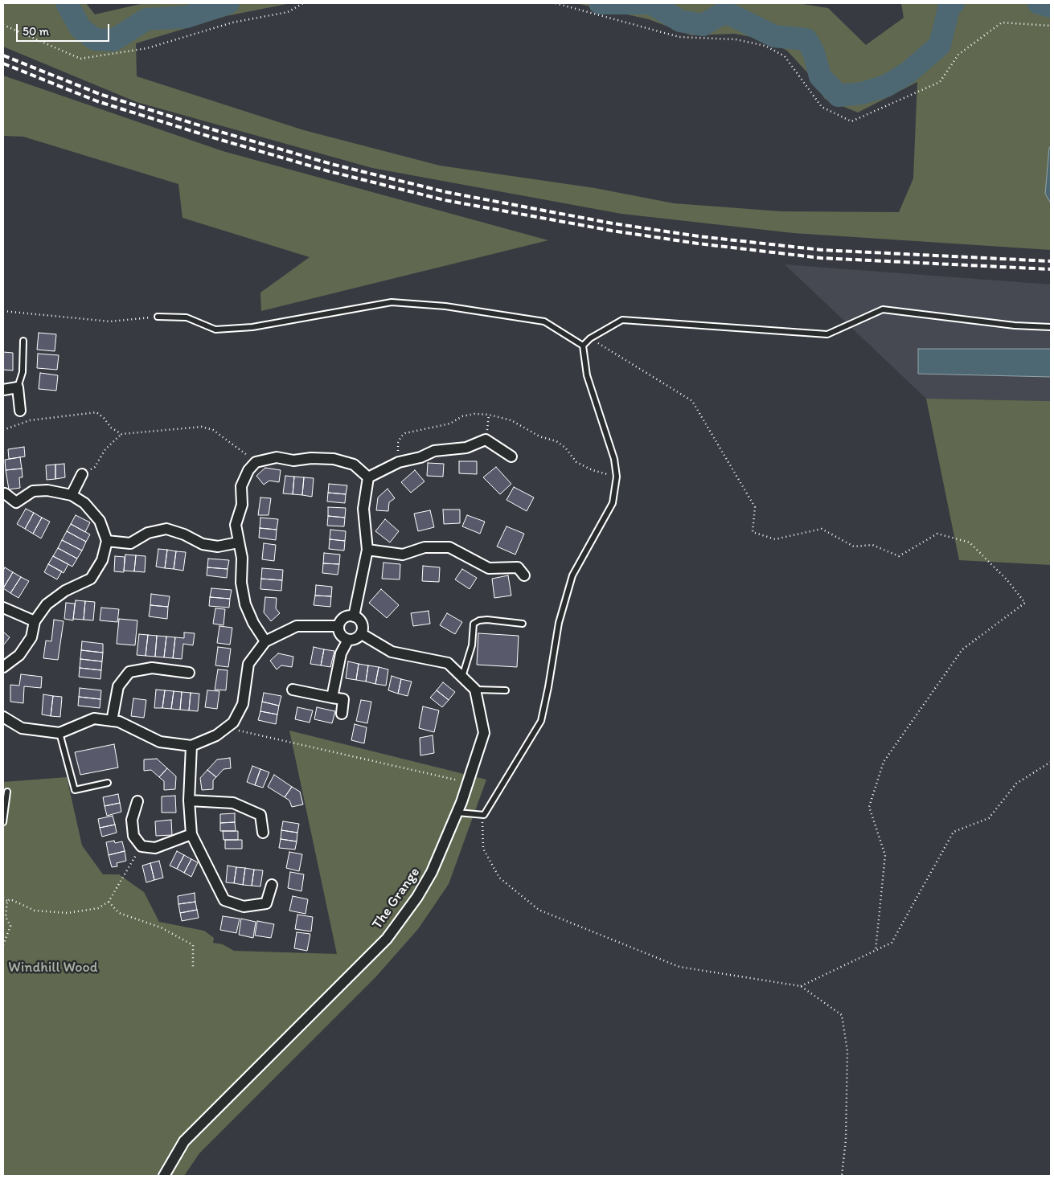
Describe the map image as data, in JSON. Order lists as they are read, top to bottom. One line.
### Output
{"streets":{"street":["The Grange"]},"parks":["Windhill Wood"],"scale_bar":"50 m"}
